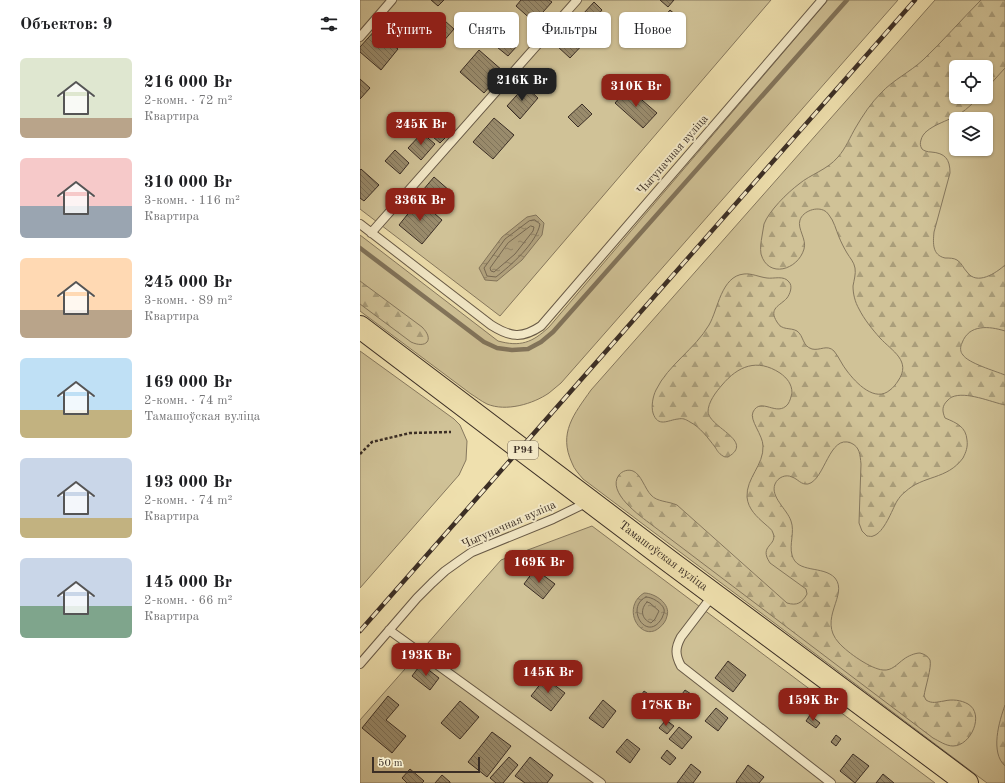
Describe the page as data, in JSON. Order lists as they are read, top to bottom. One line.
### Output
{"streets":{"main road":["Р94","Тамашоўская вуліца"],"lane":["Чыгуначная вуліца"]},"crossings":[["Чыгуначная вуліца","Тамашоўская вуліца"]],"scale_bar":"50 m","page":{"heading":"Объектов: 9","chip":["Купить","Снять","Фильтры","Новое"],"list":[{"name":"216 000 Br","note":"2-комн. · 72 m² · Квартира"},{"name":"310 000 Br","note":"3-комн. · 116 m² · Квартира"},{"name":"245 000 Br","note":"3-комн. · 89 m² · Квартира"},{"name":"169 000 Br","note":"2-комн. · 74 m² · Тамашоўская вуліца"},{"name":"193 000 Br","note":"2-комн. · 74 m² · Квартира"},{"name":"145 000 Br","note":"2-комн. · 66 m² · Квартира"}],"price":["216K Br","310K Br","245K Br","336K Br","169K Br","193K Br","145K Br","159K Br","178K Br"],"scale":"50 m"}}
